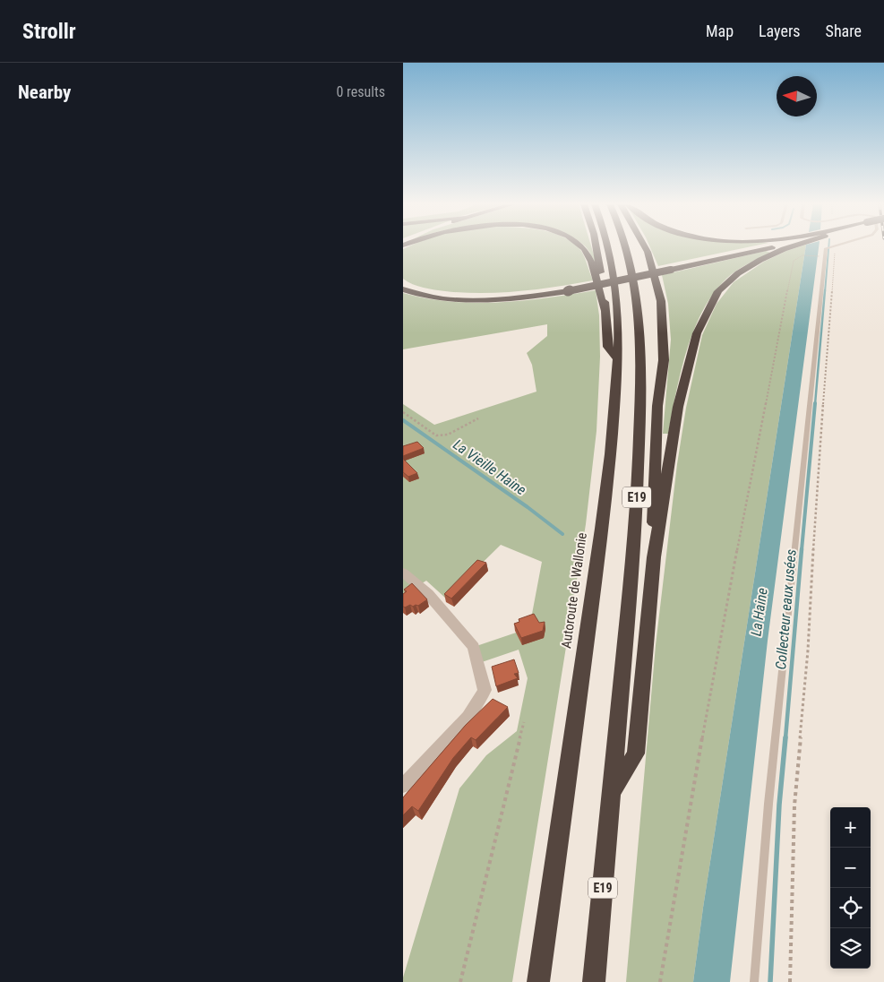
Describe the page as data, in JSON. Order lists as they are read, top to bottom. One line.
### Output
{"streets":{"highway":["E19","Autoroute de Wallonie"]},"water":["La Vieille Haine","Collecteur eaux usées","La Haine"],"north":"left","page":{"header":"Strollr","nav":["Map","Layers","Share"],"heading":["Nearby","0 results"],"map_buttons":["+","−"]}}
